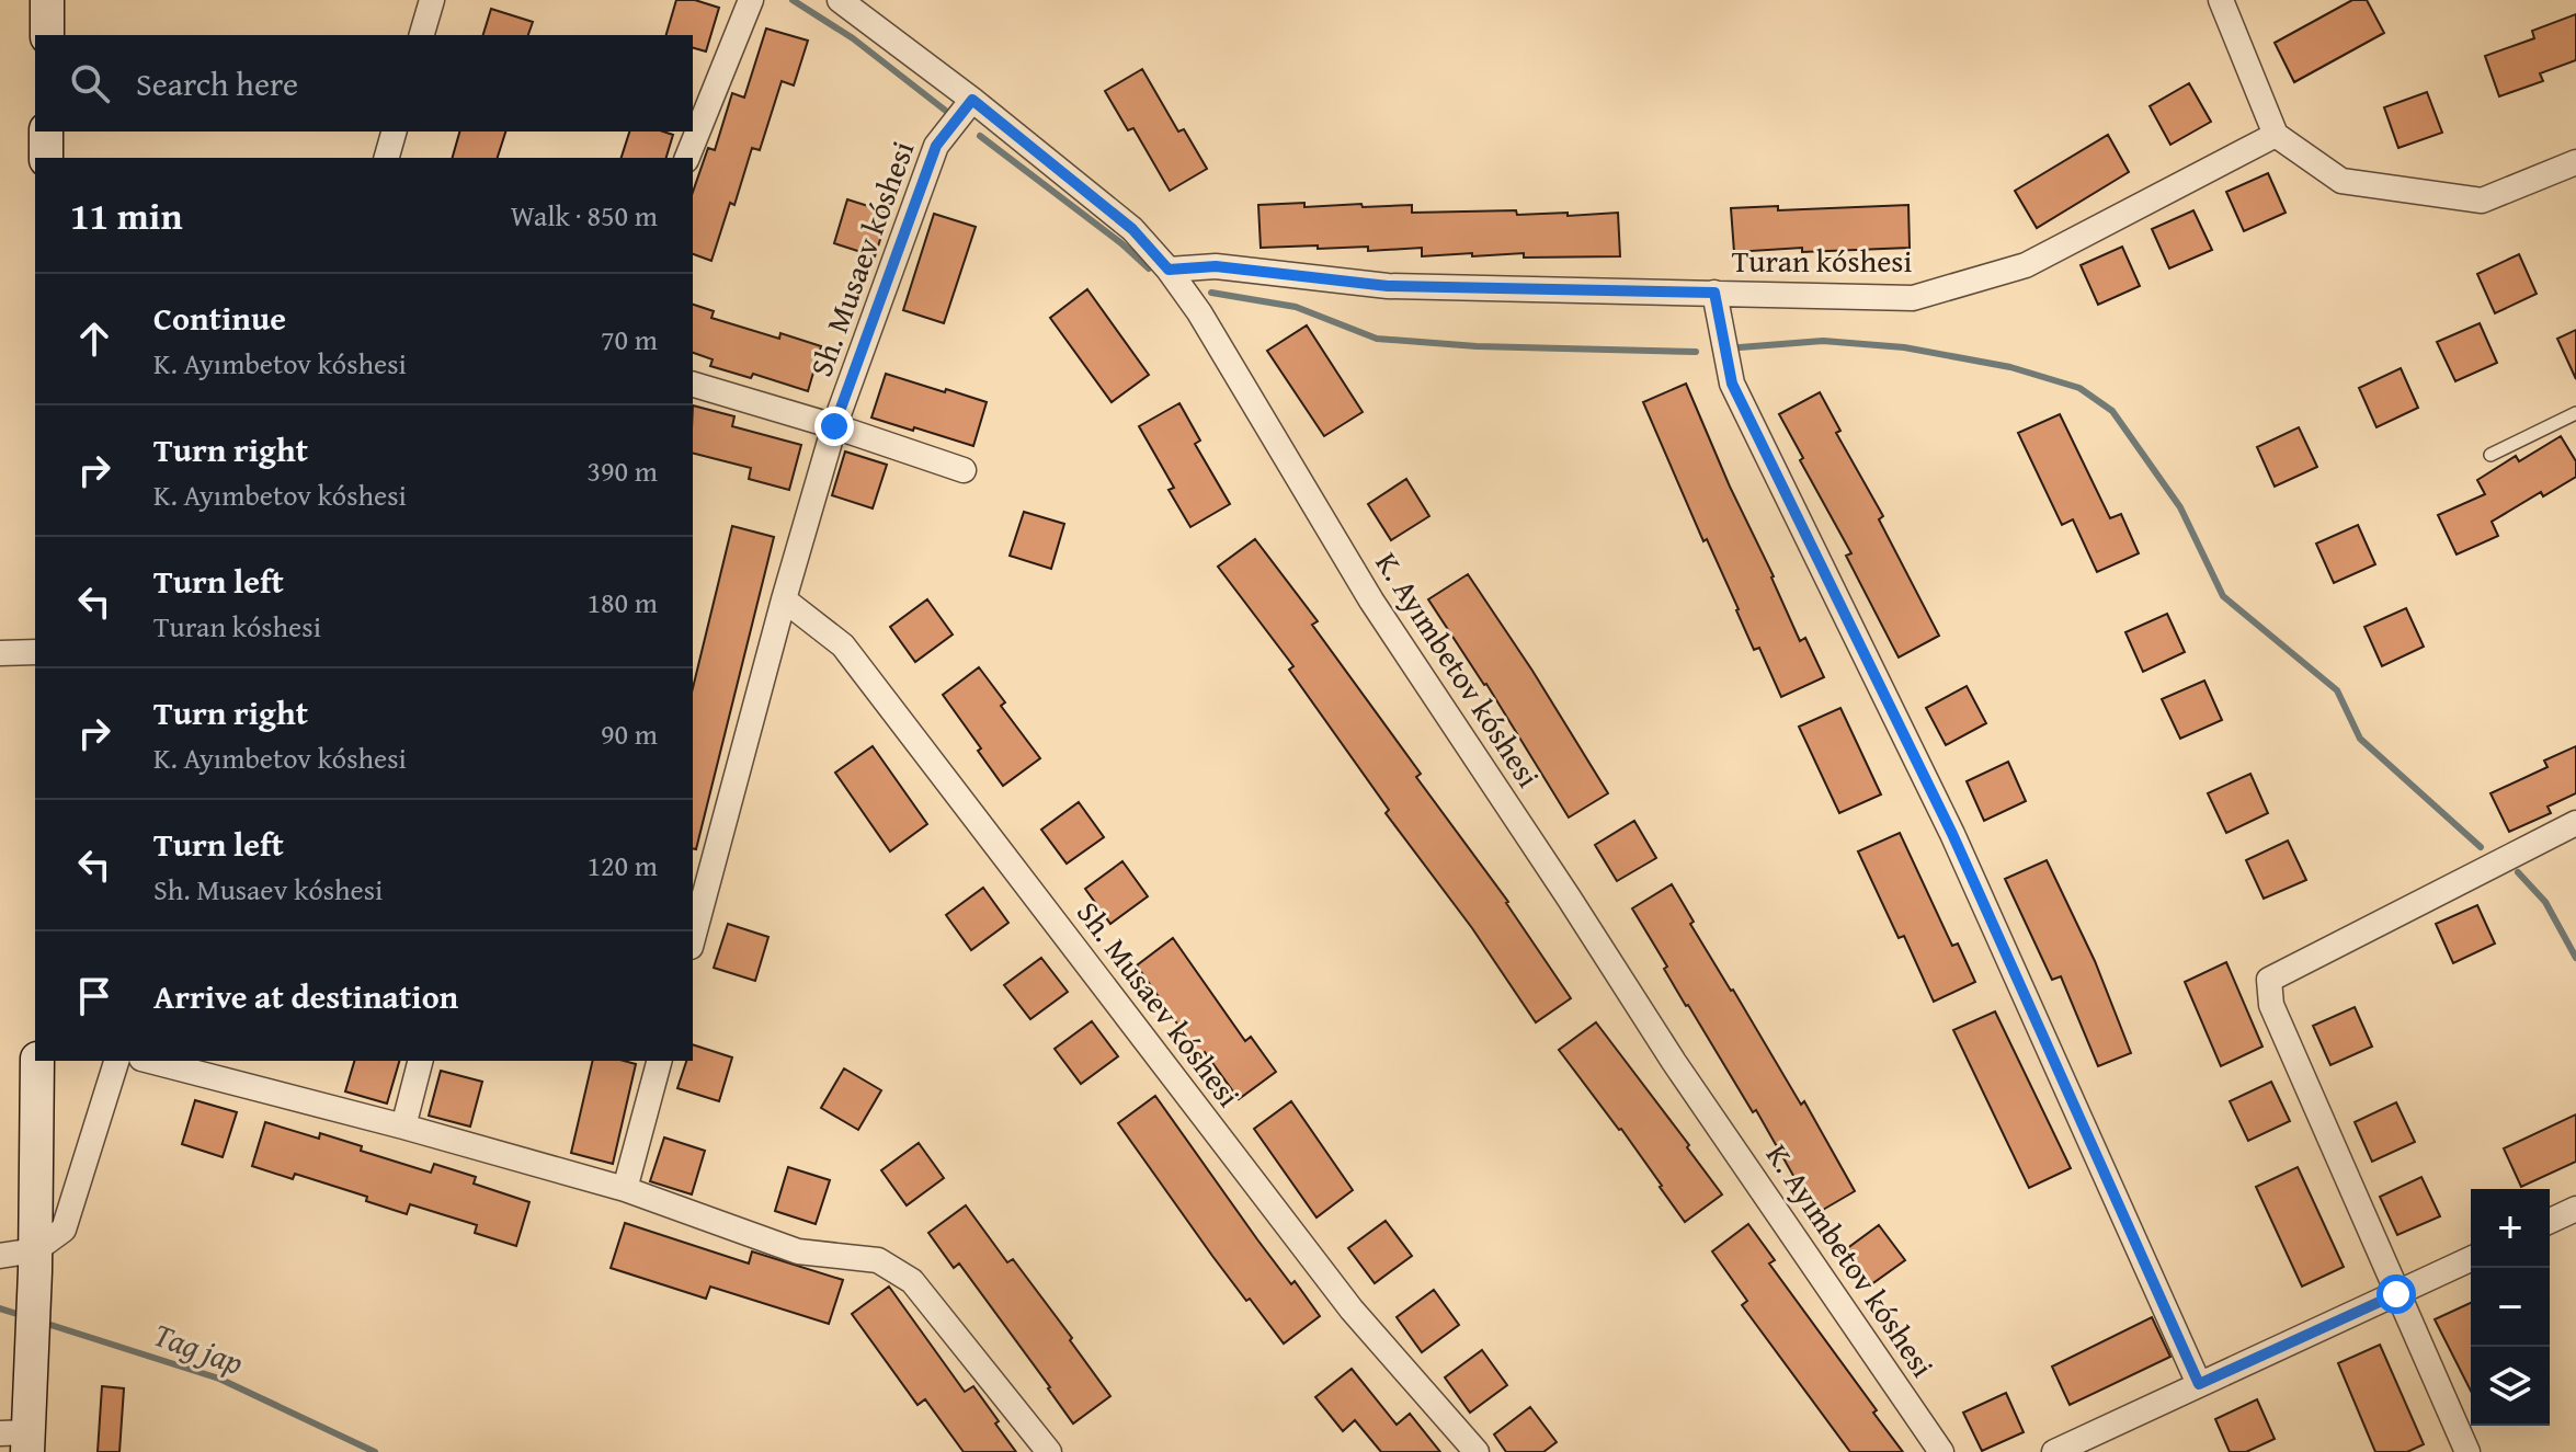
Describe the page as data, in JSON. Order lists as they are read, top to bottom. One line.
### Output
{"streets":{"street":["Sh. Musaev kóshesi","Turan kóshesi","K. Ayımbetov kóshesi"]},"crossings":[["Sh. Musaev kóshesi","K. Ayımbetov kóshesi"],["Turan kóshesi","K. Ayımbetov kóshesi"]],"water":["Tag jap"],"page":{"search":"Search here","heading":["11 min","Walk · 850 m"],"list":[["Continue","K. Ayımbetov kóshesi","70 m"],["Turn right","K. Ayımbetov kóshesi","390 m"],["Turn left","Turan kóshesi","180 m"],["Turn right","K. Ayımbetov kóshesi","90 m"],["Turn left","Sh. Musaev kóshesi","120 m"],"Arrive at destination"],"map_buttons":["+","−"]}}
